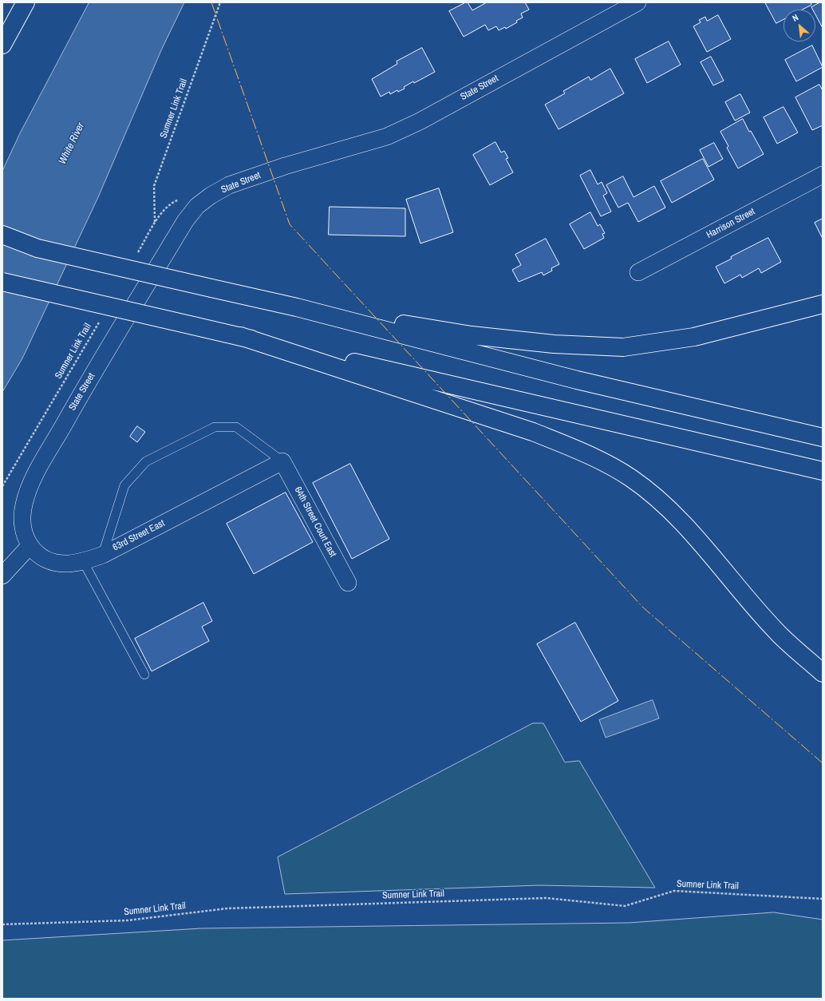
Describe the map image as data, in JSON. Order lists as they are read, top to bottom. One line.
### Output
{"streets":{"street":["State Street","Harrison Street","64th Street Court East","63rd Street East"],"path":["Sumner Link Trail"]},"crossings":[["State Street","63rd Street East"],["64th Street Court East","63rd Street East"]],"water":["White River"],"north":"top left"}
